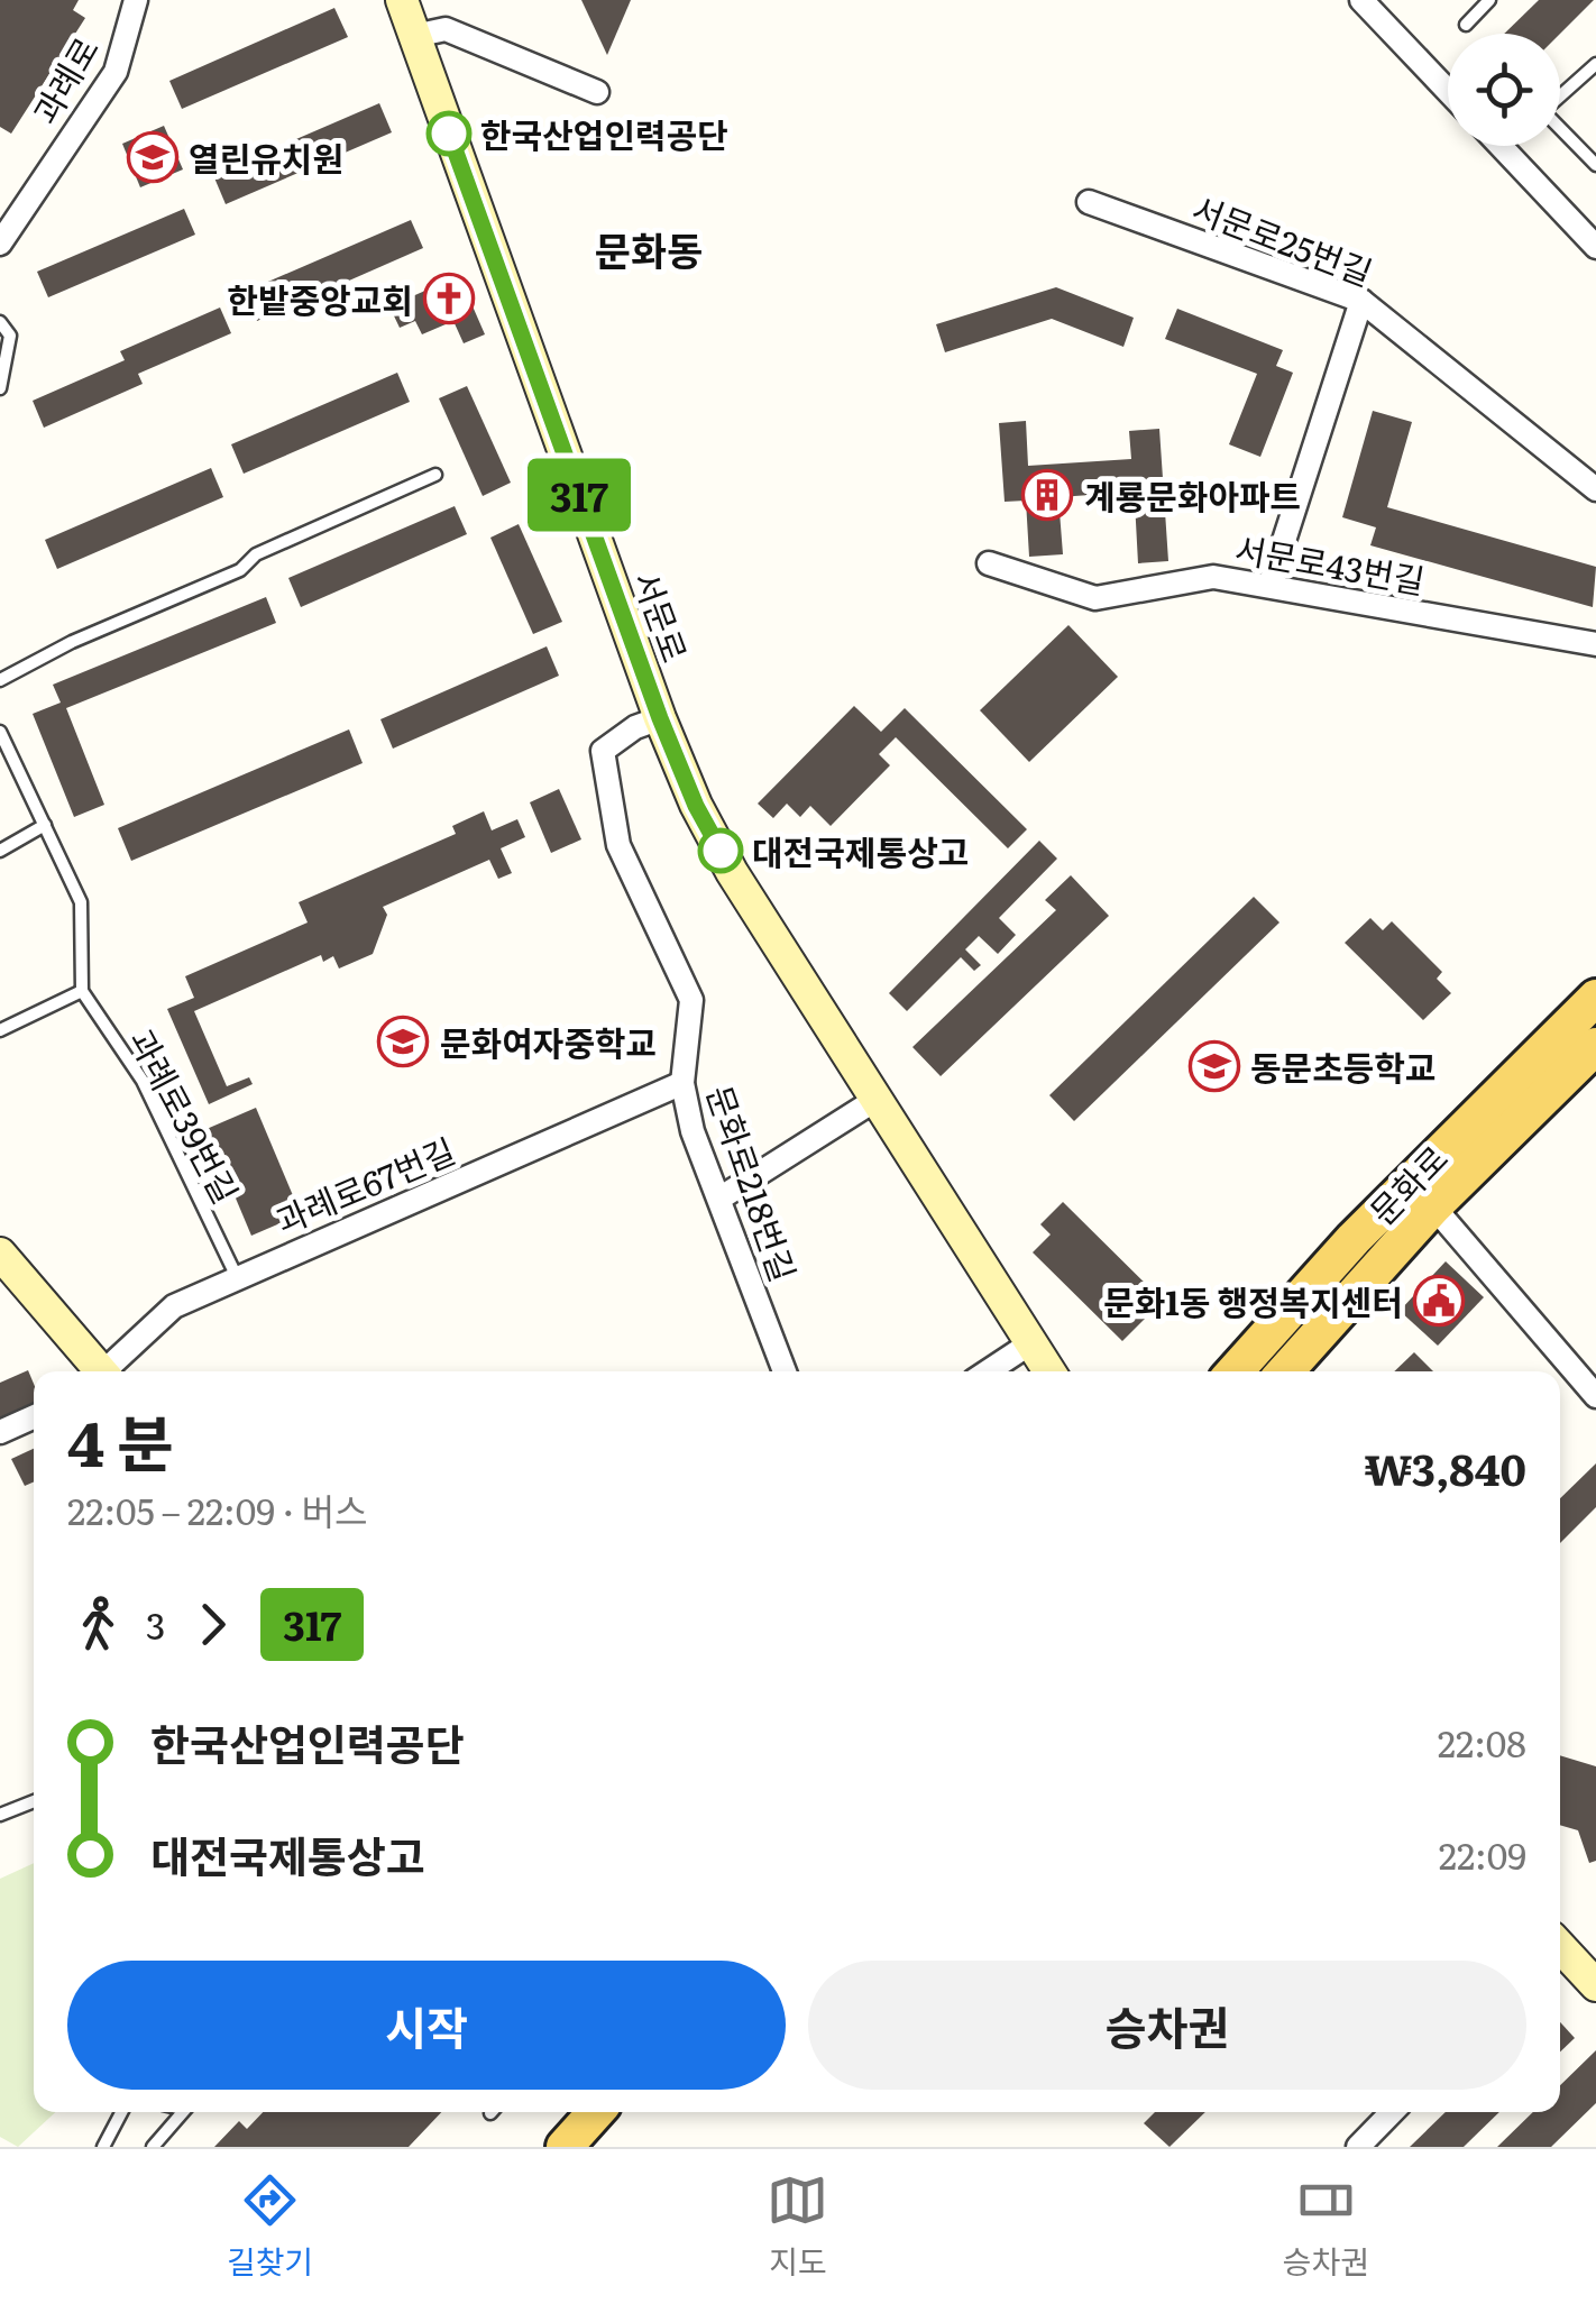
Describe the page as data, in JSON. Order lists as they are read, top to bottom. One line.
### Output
{"streets":{"main road":["서문로","문화로"],"street":["과례로","서문로25번길","서문로43번길","문화로218번길","과례로67번길"],"lane":["과례로39번길"]},"crossings":[["서문로","문화로218번길"],["과례로39번길","과례로67번길"],["문화로218번길","과례로67번길"]],"districts":["문화동"],"places":{"other":["한국산업인력공단","대전국제통상고"],"school or university":["열린유치원","문화여자중학교","동문초등학교"],"church":["한밭중앙교회"],"building":["계룡문화아파트"],"public building":["문화1동 행정복지센터"]},"lines":["bus line 317"],"page":{"on_map":"317","heading":["4 분","22:05 – 22:09 · 버스","₩3,840"],"legs":["3","317"],"list":[{"name":"한국산업인력공단","value":"22:08"},{"name":"대전국제통상고","value":"22:09"}],"buttons":["시작","승차권"],"tabs":["길찾기","지도","승차권"]}}
